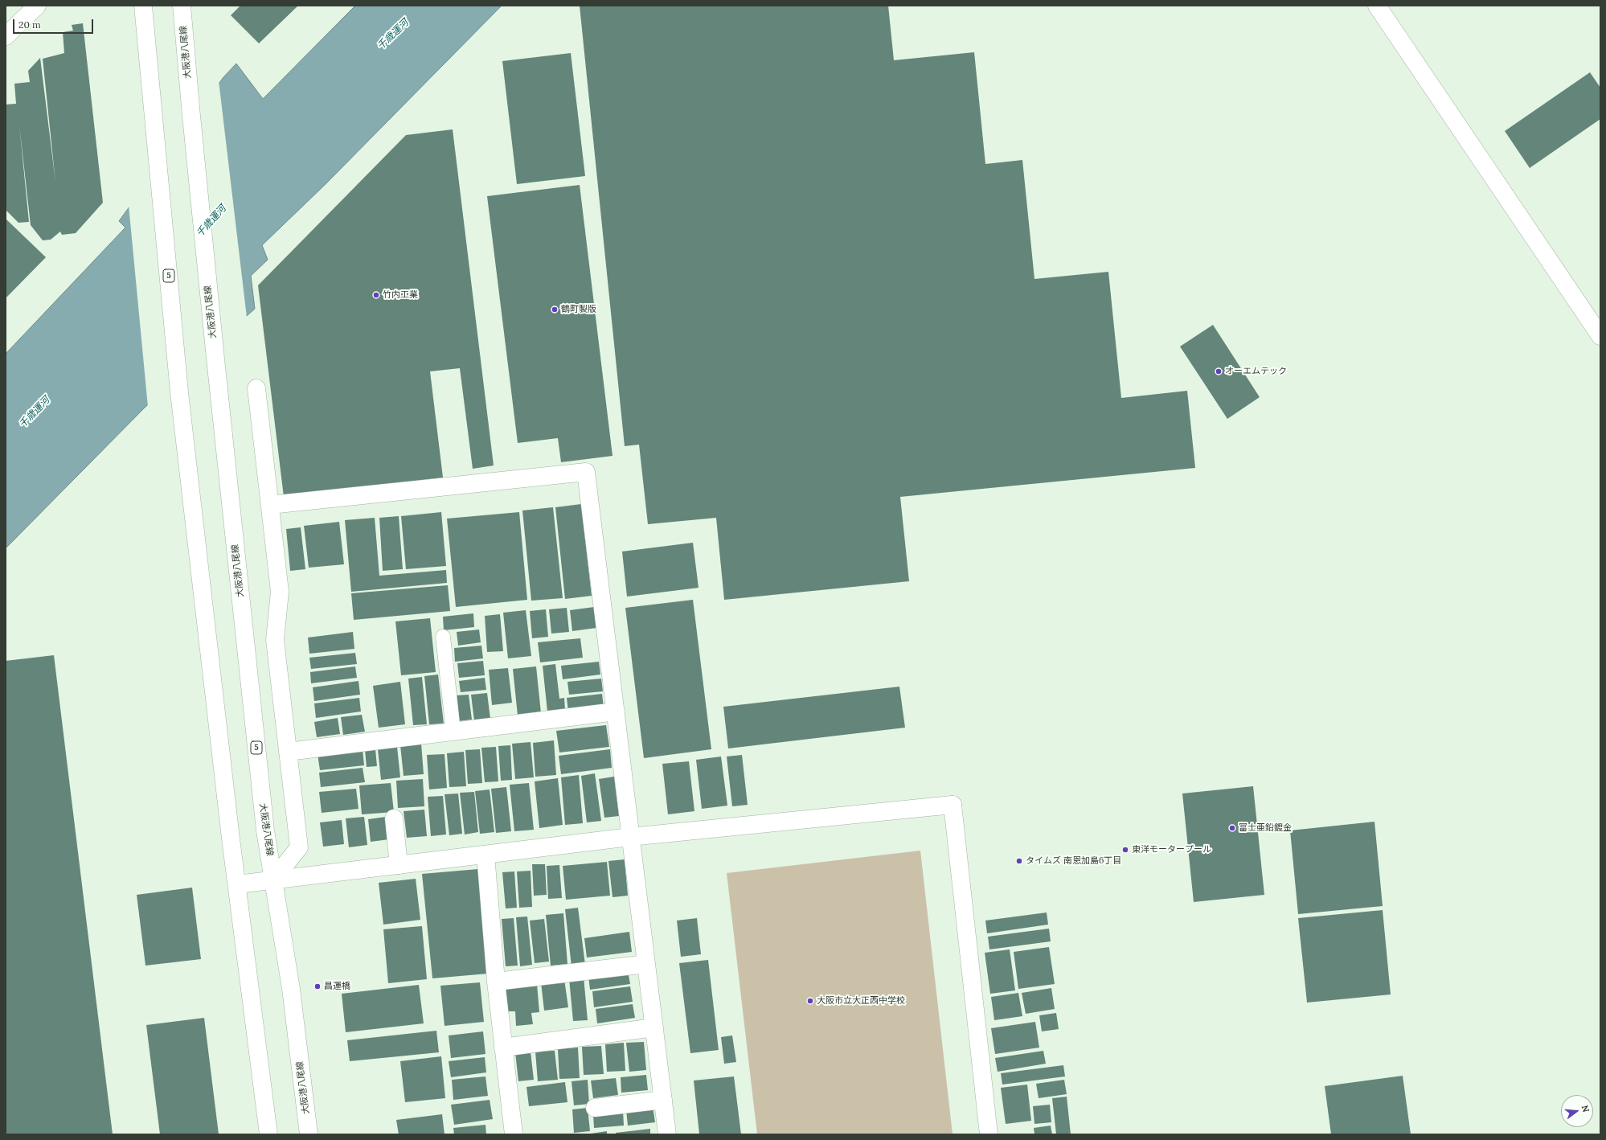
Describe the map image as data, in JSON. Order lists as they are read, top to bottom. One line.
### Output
{"streets":{"street":["大阪港八尾線","5"]},"water":["千歳運河"],"places":["竹内工業","鶴町製版","オーエムテック","富士亜鉛鍍金","東洋モータープール","タイムズ 南恩加島6丁目","昌運橋","大阪市立大正西中学校"],"scale_bar":"20 m","north":"right"}
